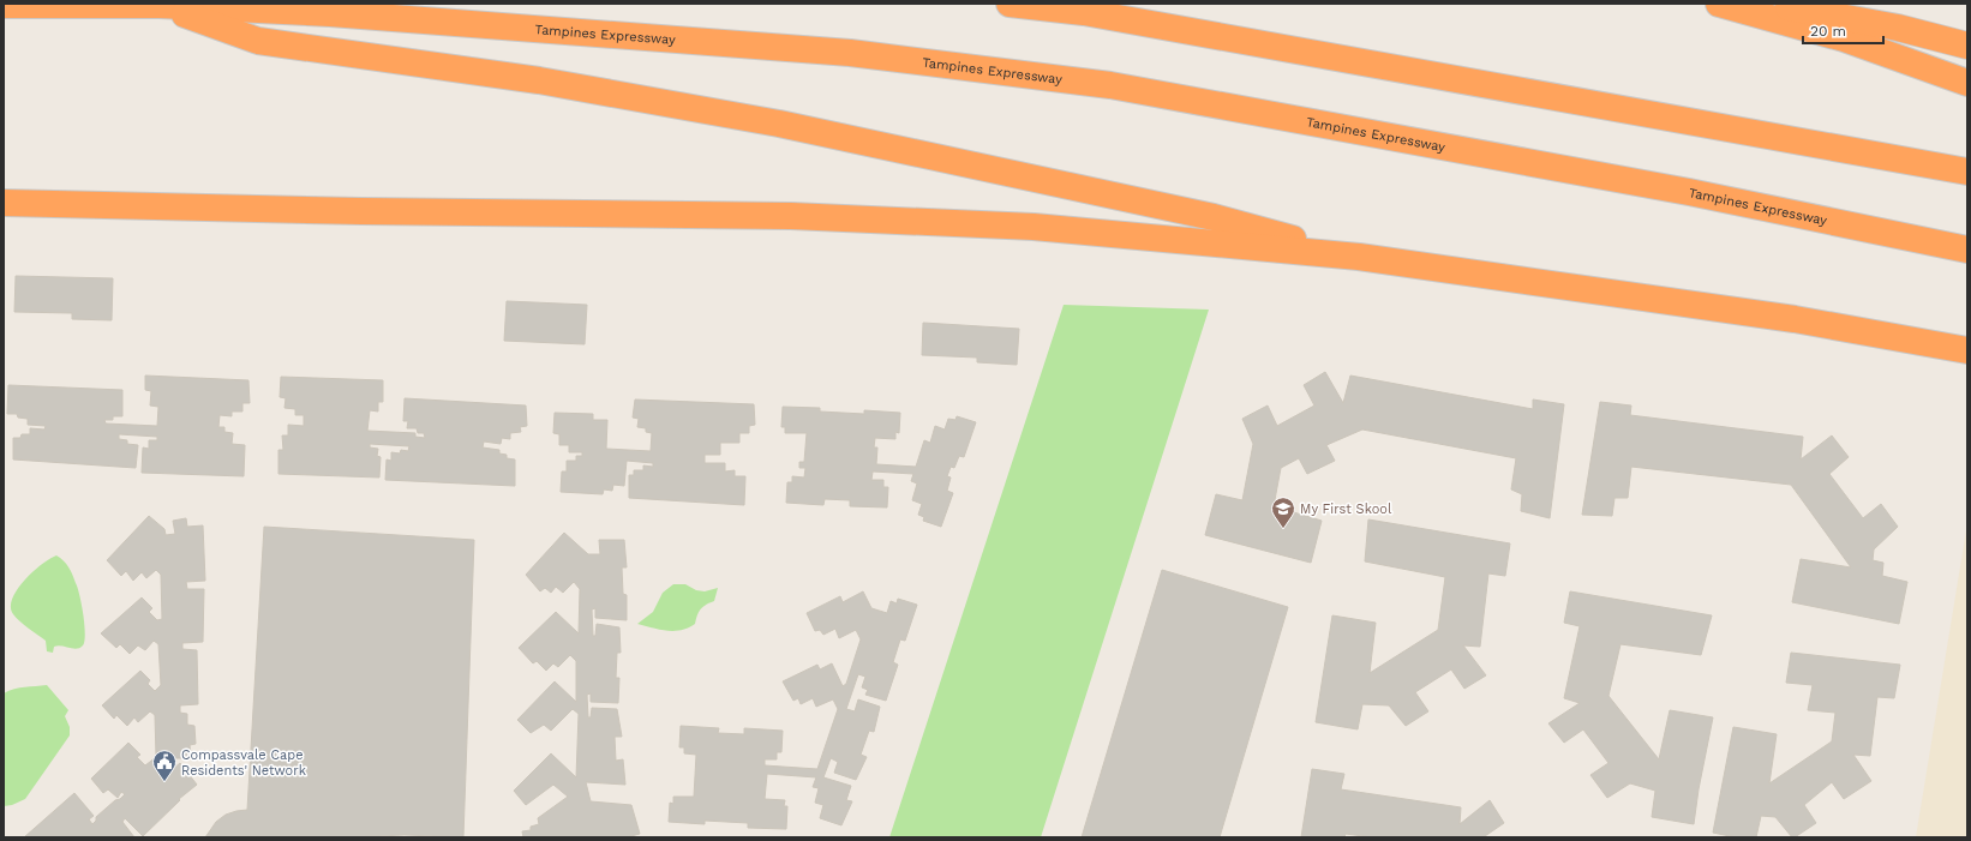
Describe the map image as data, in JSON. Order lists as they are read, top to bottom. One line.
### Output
{"streets":{"highway":["Tampines Expressway"]},"places":{"school or university":["My First Skool"],"public building":["Compassvale Cape Residents' Network"]},"scale_bar":"20 m"}
